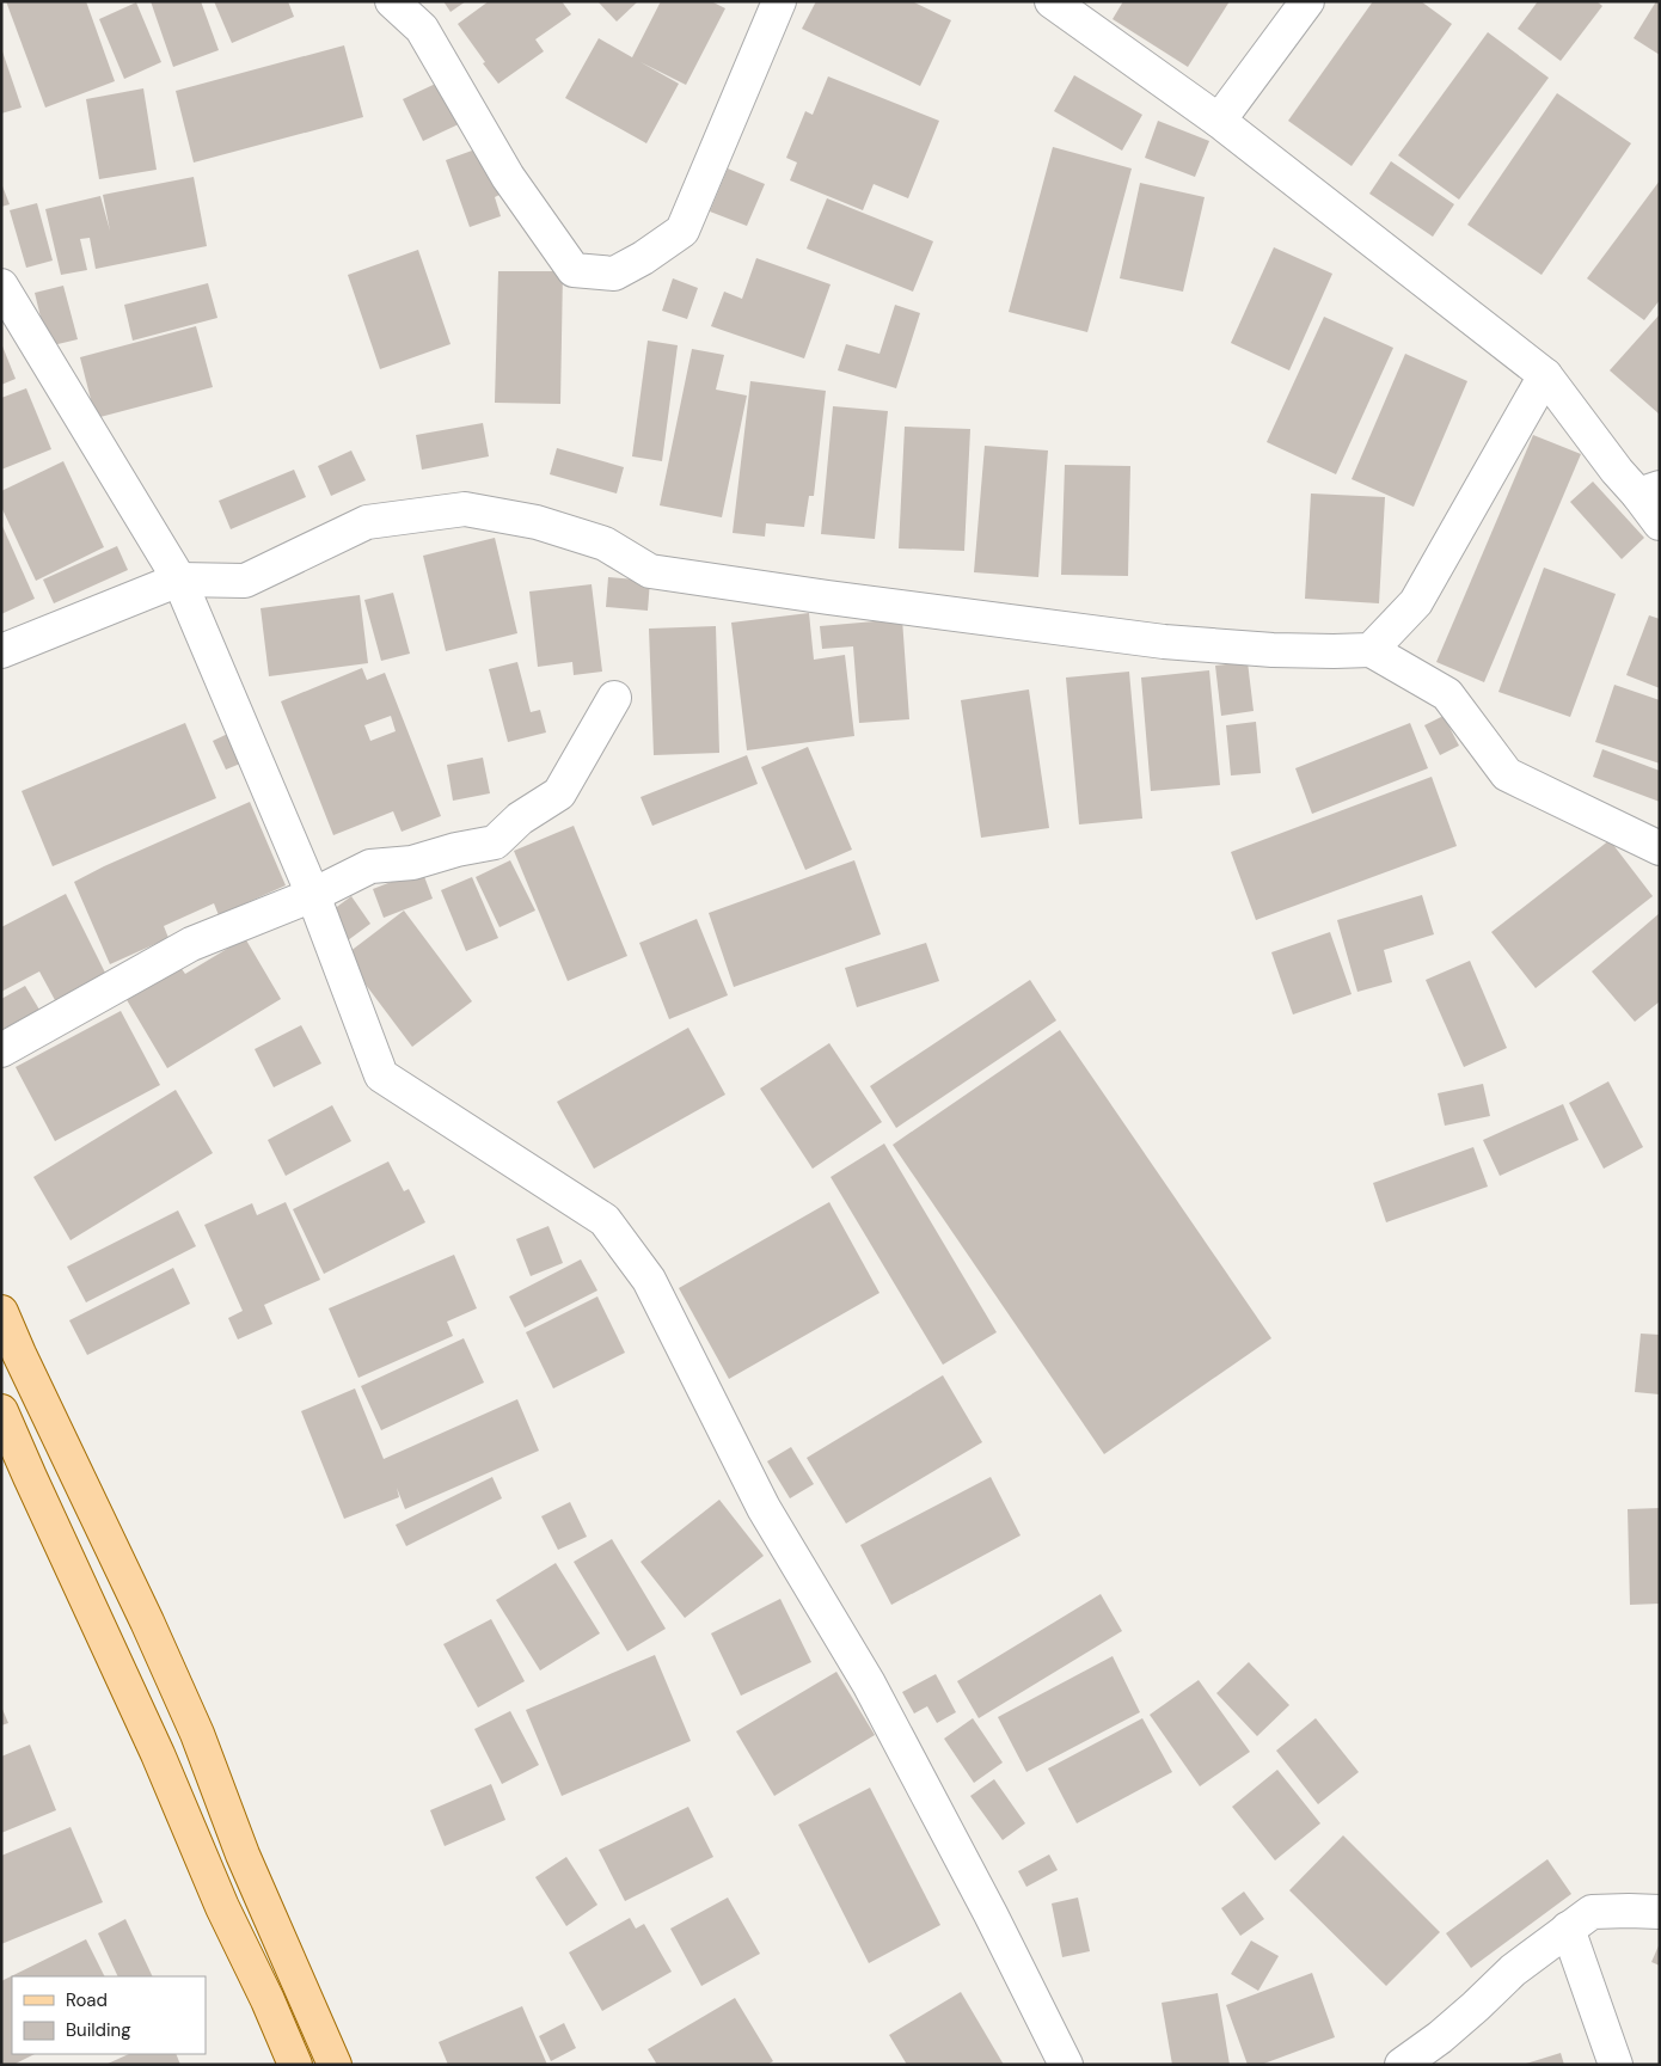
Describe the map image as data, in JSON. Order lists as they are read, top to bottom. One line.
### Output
{"legend":["Road","Building"]}
